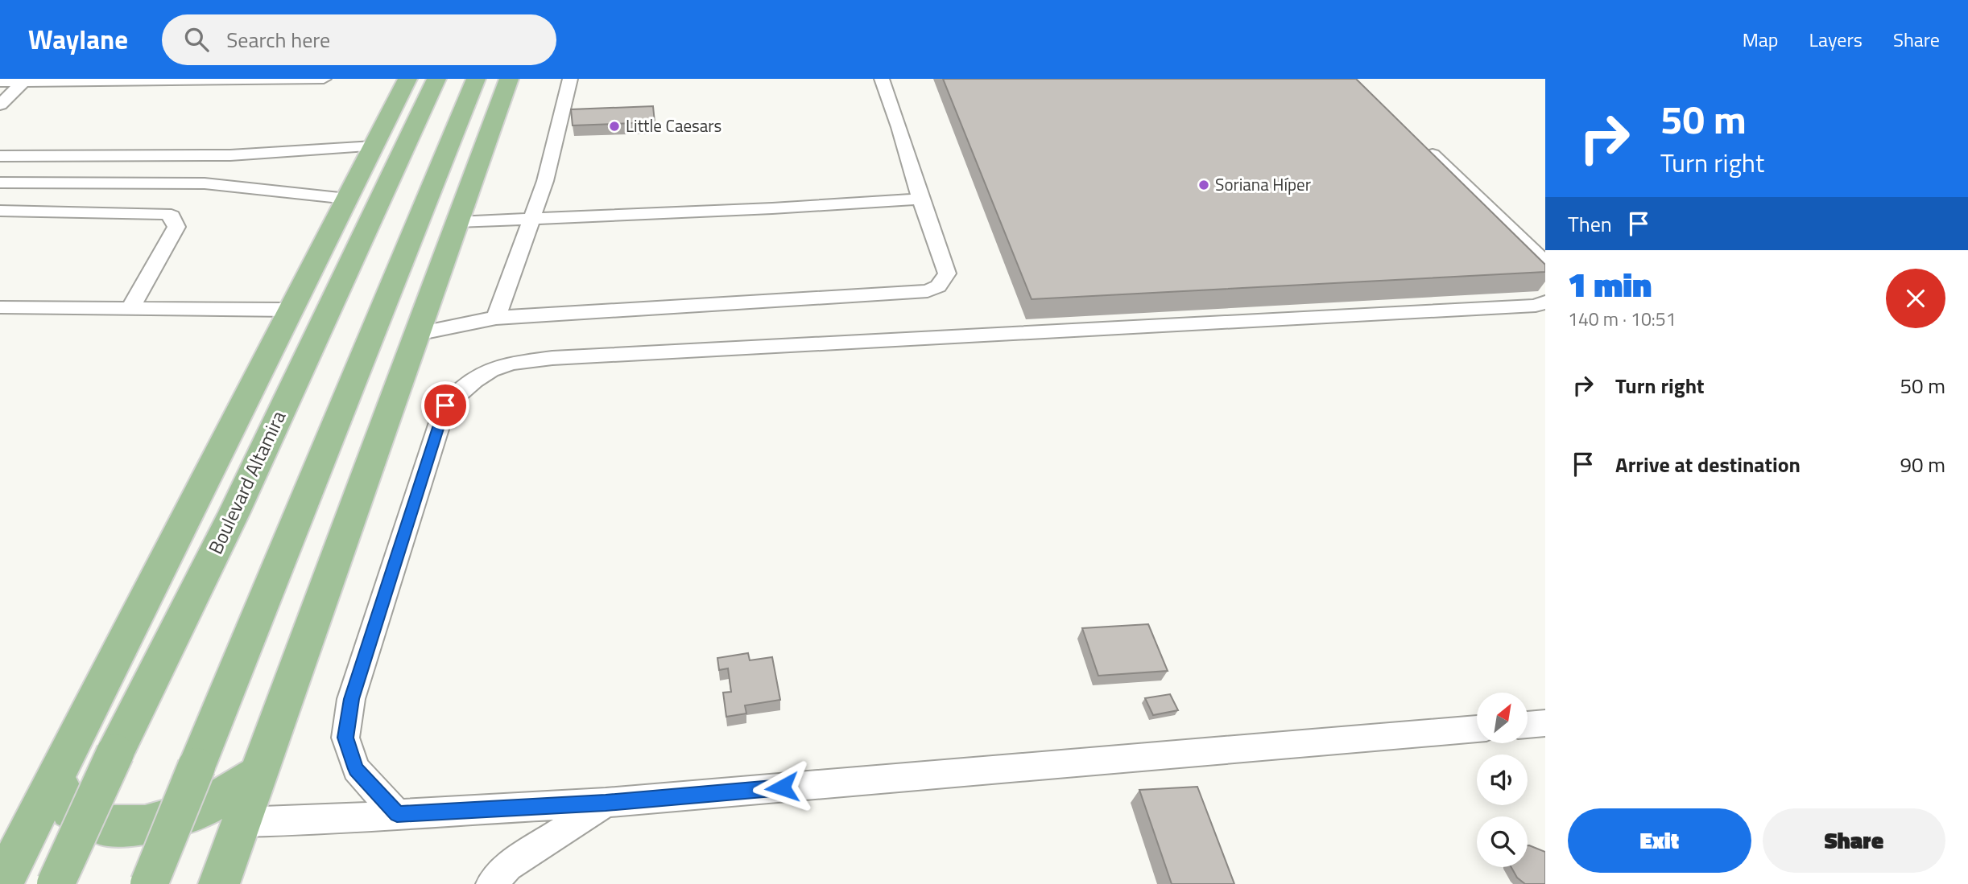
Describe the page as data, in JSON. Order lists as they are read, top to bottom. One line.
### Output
{"streets":{"main road":["Boulevard Altamira"]},"places":["Little Caesars","Soriana Híper"],"north":"top right","page":{"header":"Waylane","search":"Search here","nav":["Map","Layers","Share"],"turn":["50 m","Turn right"],"then":"Then","heading":["1 min","140 m · 10:51"],"list":[{"name":"Turn right","value":"50 m"},{"name":"Arrive at destination","value":"90 m"}],"buttons":["Exit","Share"]}}
